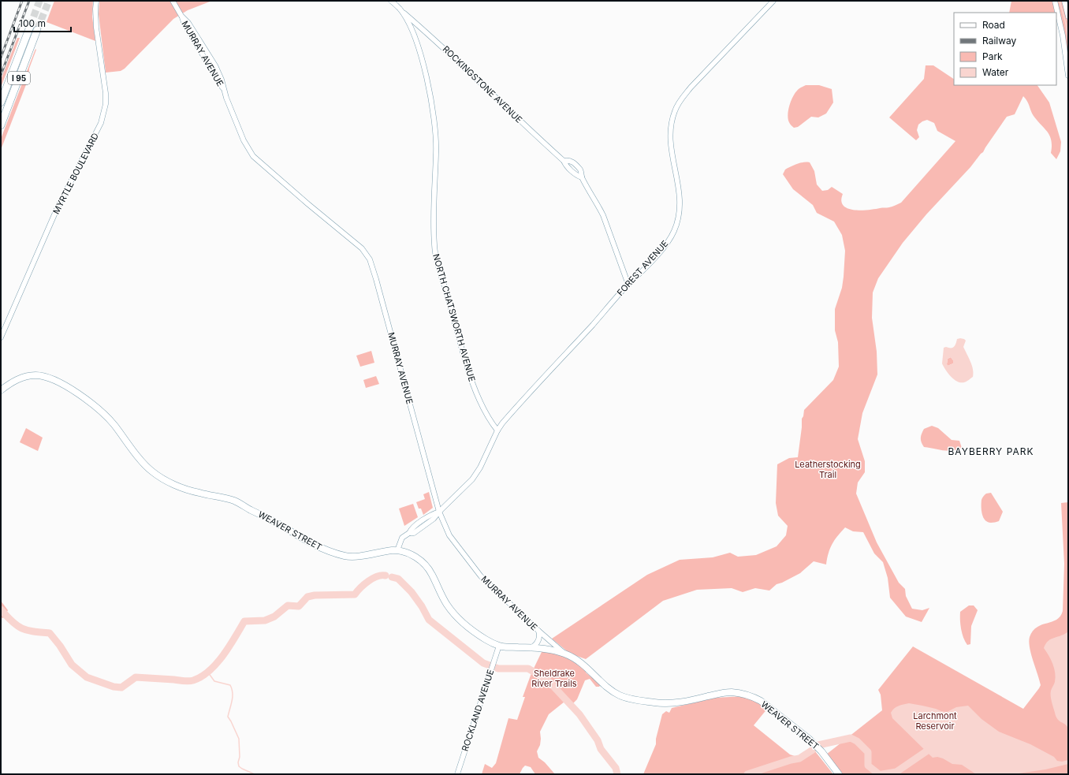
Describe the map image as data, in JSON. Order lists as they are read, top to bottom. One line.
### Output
{"streets":{"highway":["I 95"],"main road":["WEAVER STREET"],"street":["MURRAY AVENUE","ROCKINGSTONE AVENUE","MYRTLE BOULEVARD","FOREST AVENUE","NORTH CHATSWORTH AVENUE","ROCKLAND AVENUE"]},"crossings":[["MURRAY AVENUE","FOREST AVENUE"],["MURRAY AVENUE","WEAVER STREET"],["ROCKINGSTONE AVENUE","FOREST AVENUE"],["ROCKINGSTONE AVENUE","NORTH CHATSWORTH AVENUE"],["FOREST AVENUE","NORTH CHATSWORTH AVENUE"],["FOREST AVENUE","WEAVER STREET"],["WEAVER STREET","ROCKLAND AVENUE"]],"districts":["BAYBERRY PARK"],"parks":["Leatherstocking Trail","Sheldrake River Trails","Larchmont Reservoir"],"legend":["Road","Railway","Park","Water"],"scale_bar":"100 m"}
